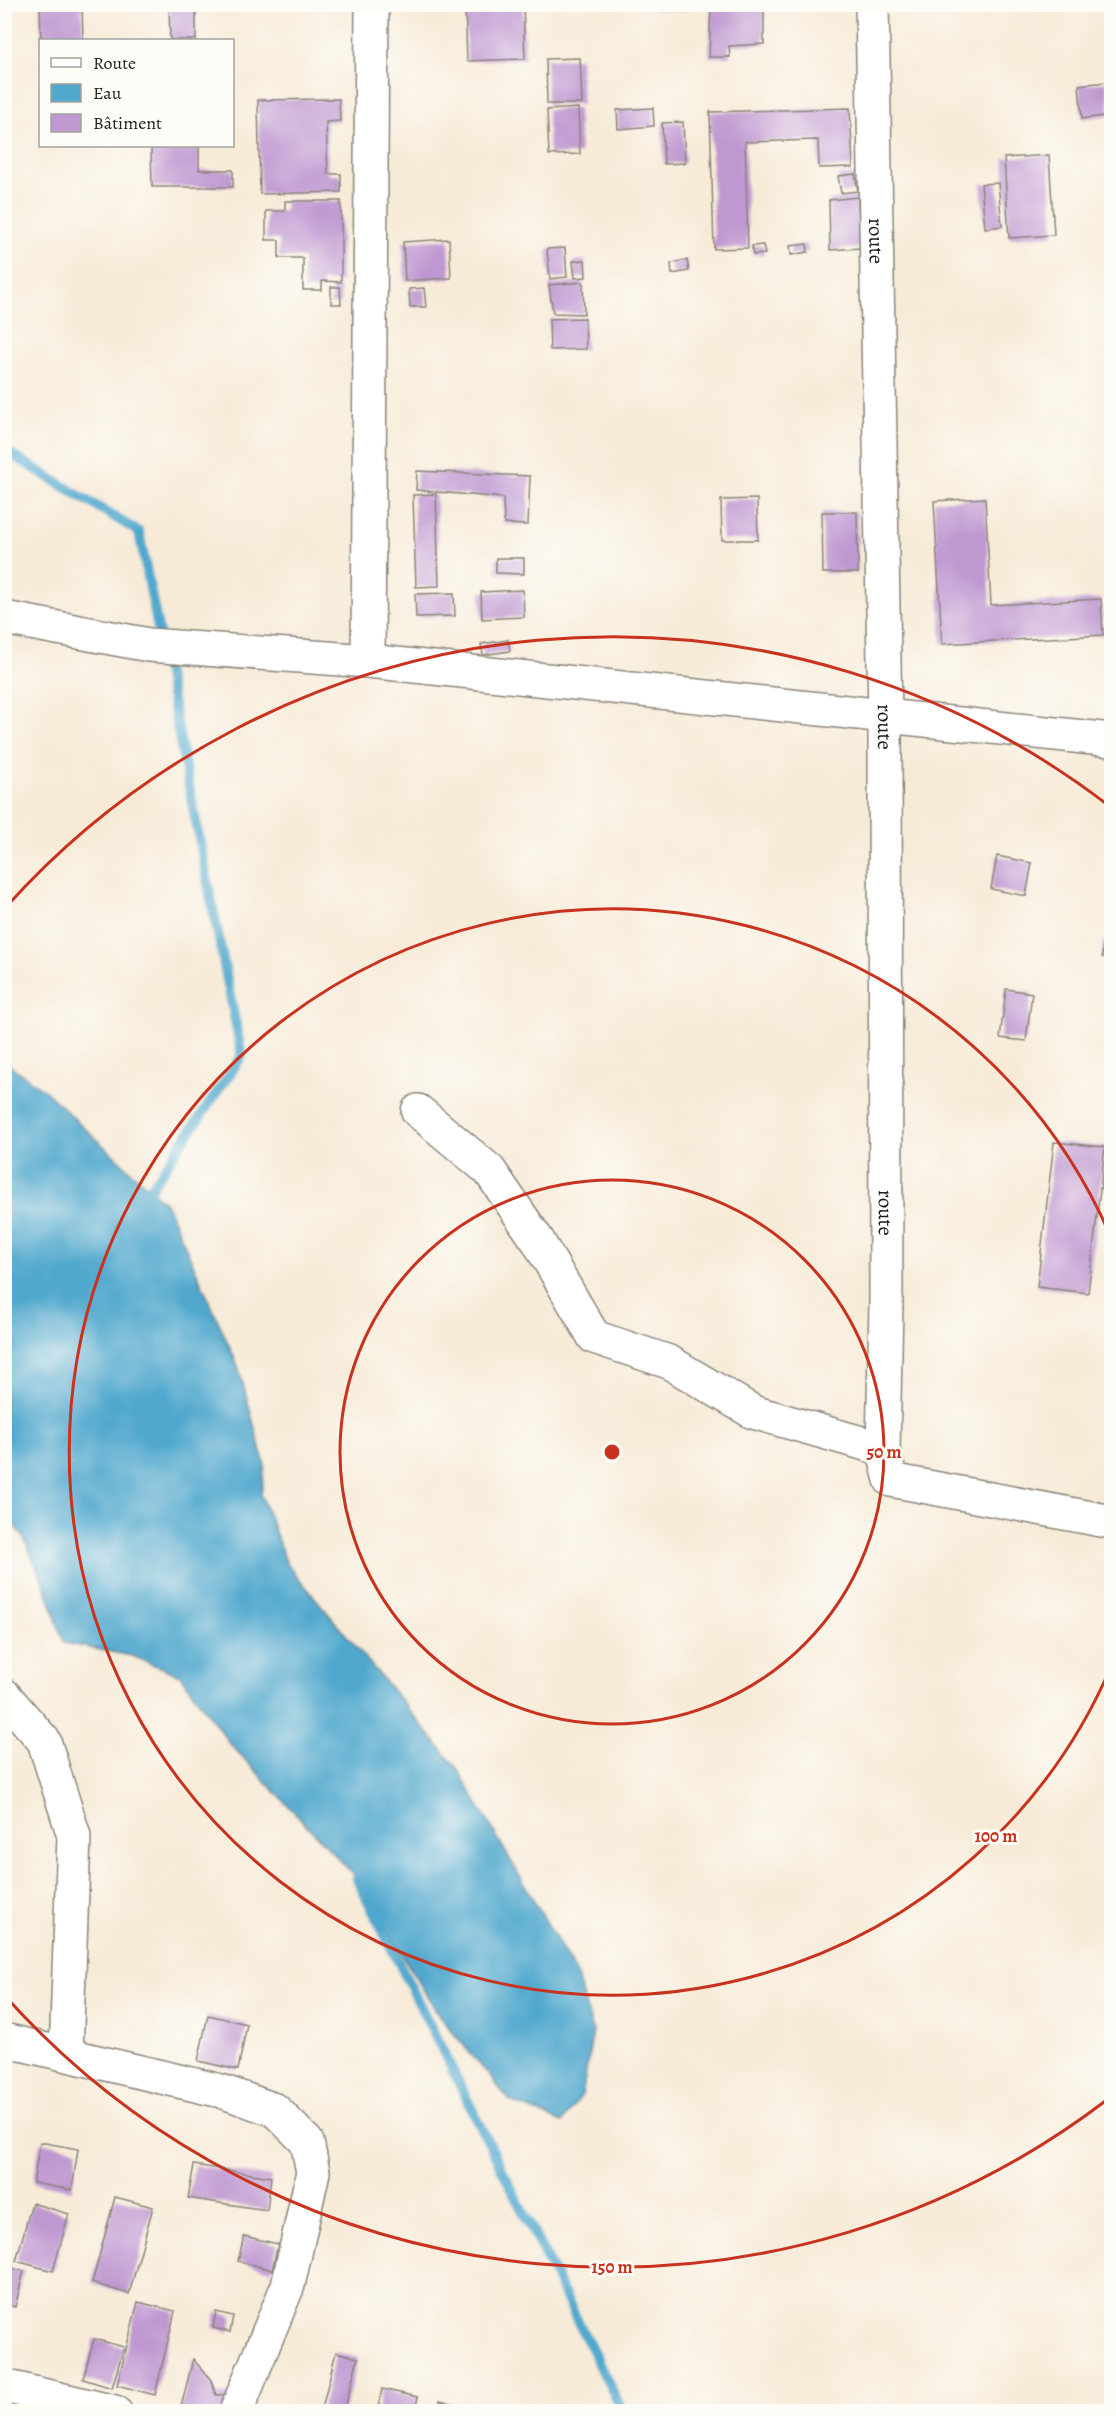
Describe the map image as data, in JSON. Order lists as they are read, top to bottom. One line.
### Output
{"streets":{"street":["route"]},"legend":["Route","Eau","Bâtiment"],"rings":["50 m","100 m","150 m"]}
